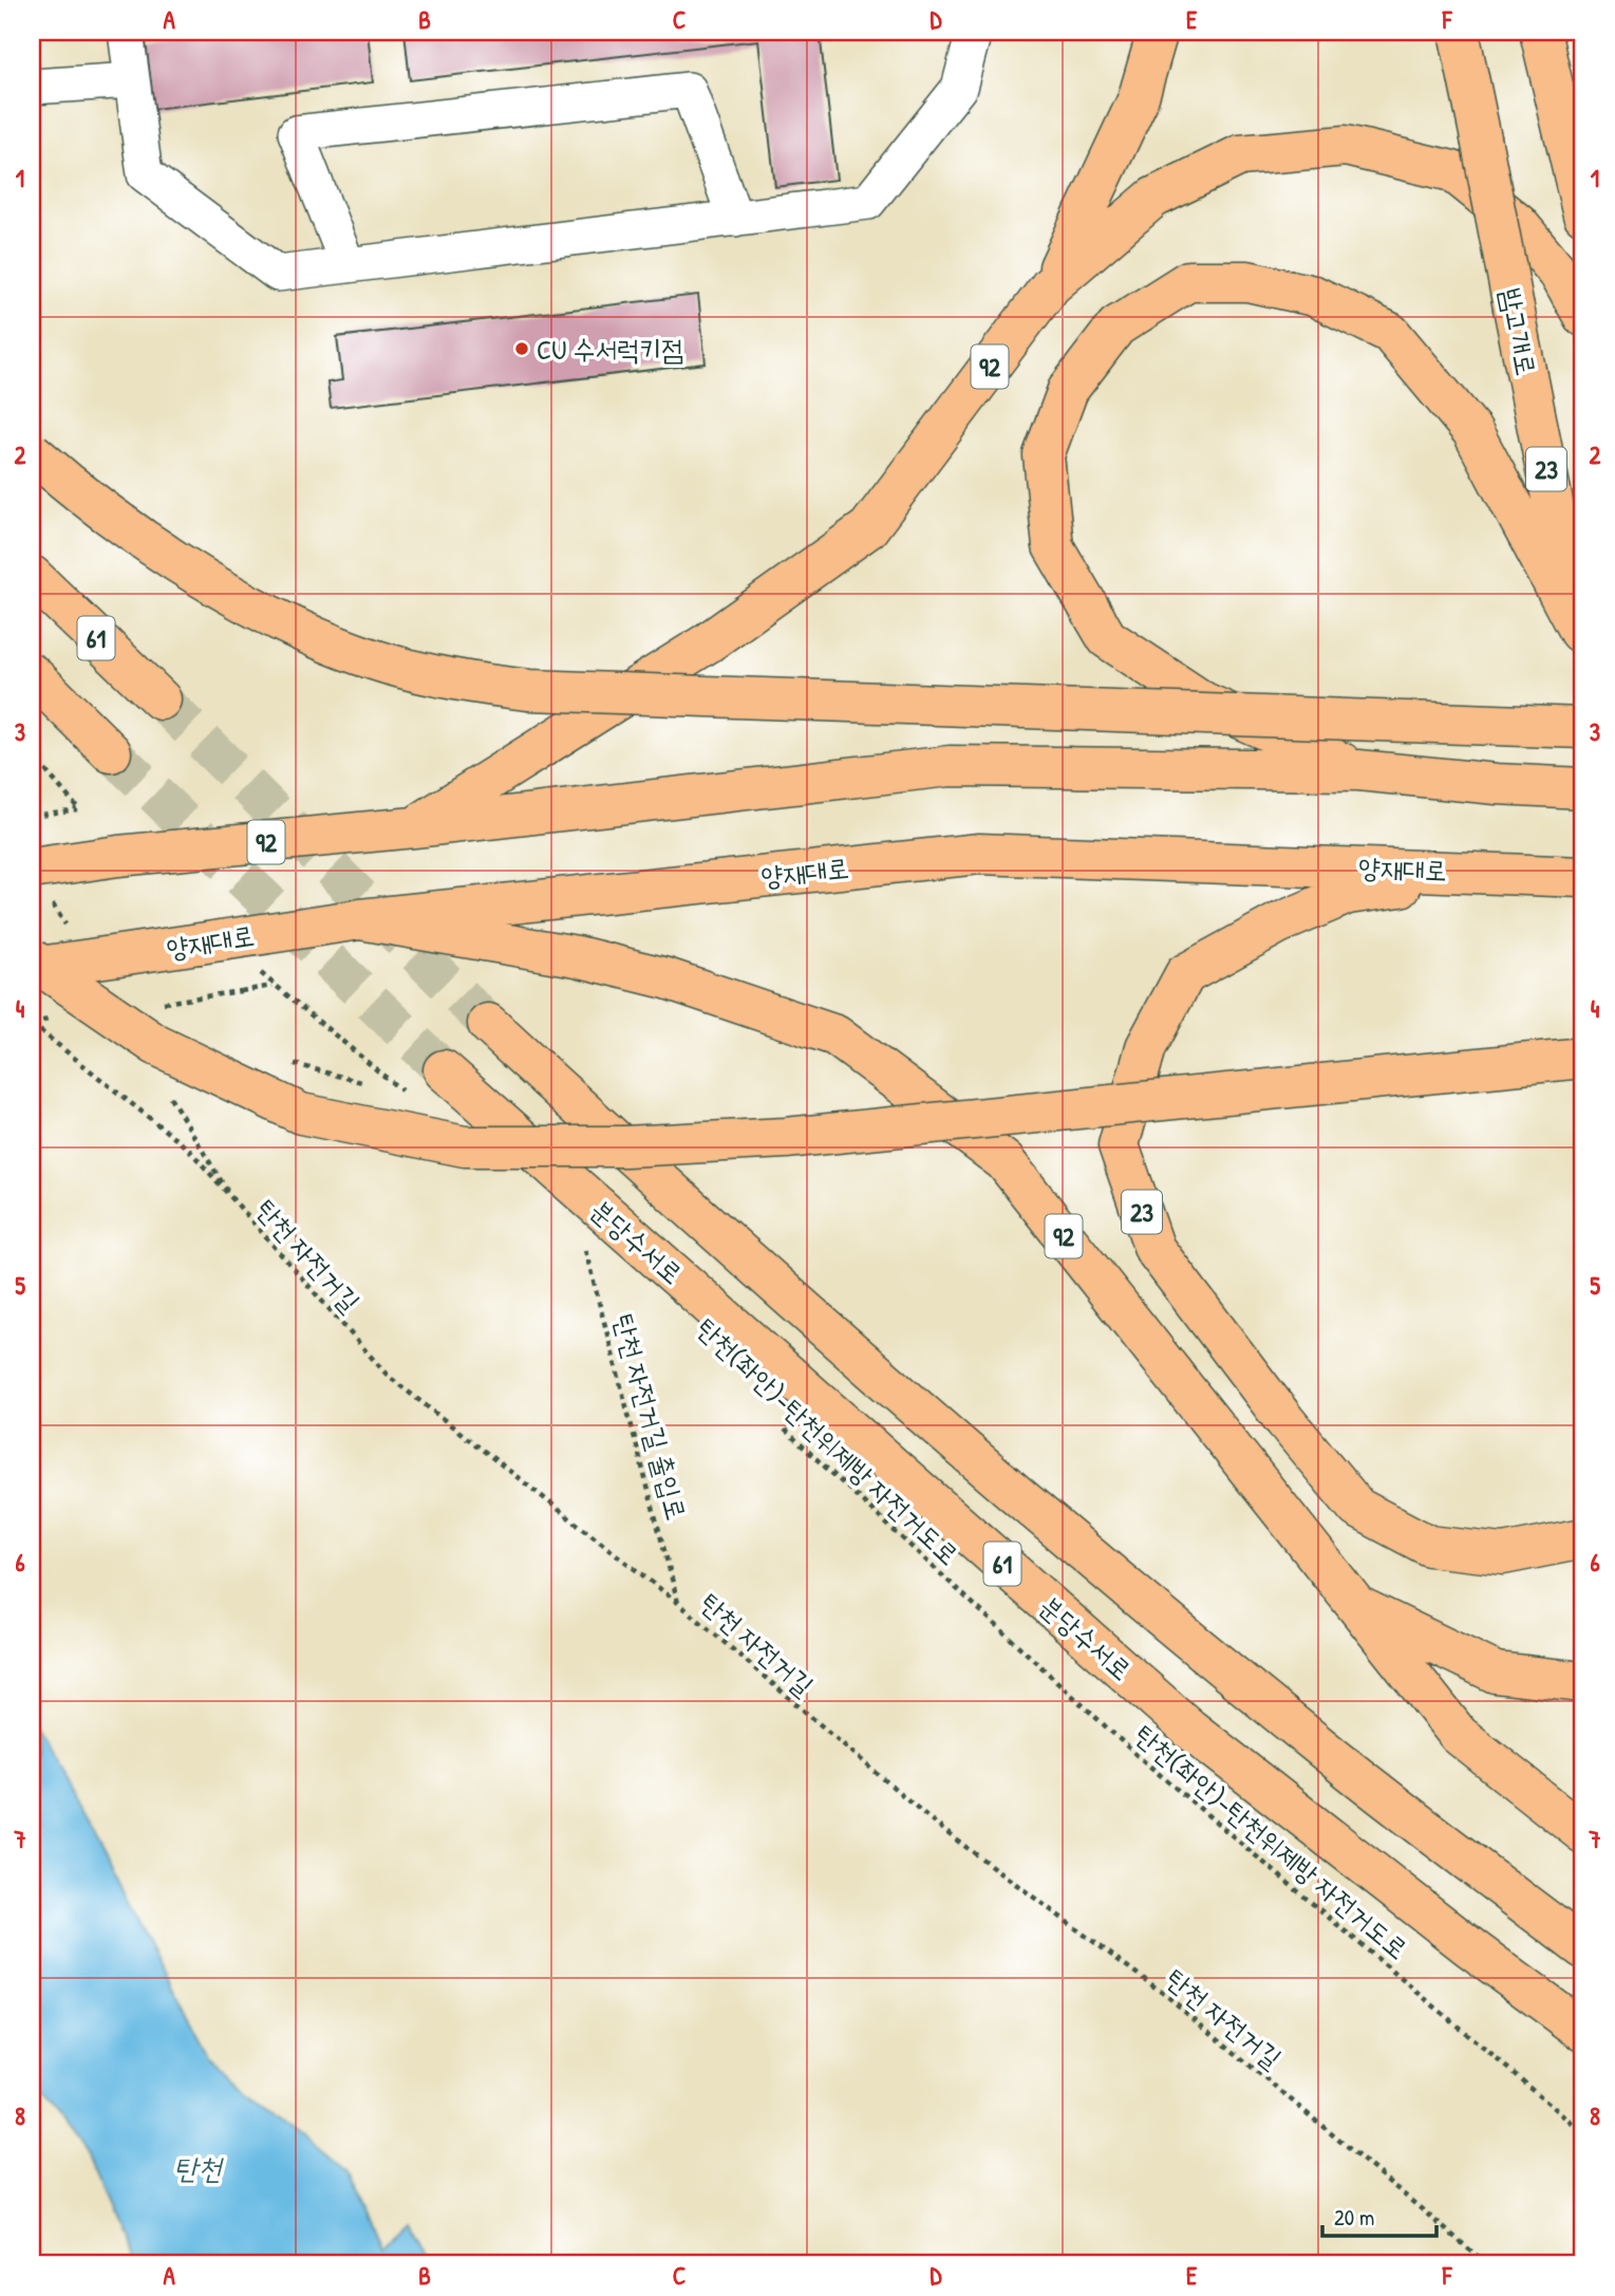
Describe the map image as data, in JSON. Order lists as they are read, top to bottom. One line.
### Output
{"streets":{"main road":["밤고개로","92","23","61","양재대로","분당수서로"],"path":["탄천 자전거길","탄천 자전거길 출입로","탄천(좌안)-탄천위제방 자전거도로"]},"crossings":[["92","양재대로"],["23","양재대로"],["탄천 자전거길","탄천 자전거길 출입로"]],"water":["탄천"],"places":["CU 수서럭키점"],"scale_bar":"20 m","grid":{"columns":["A","B","C","D","E","F"],"rows":["1","2","3","4","5","6","7","8"]}}
